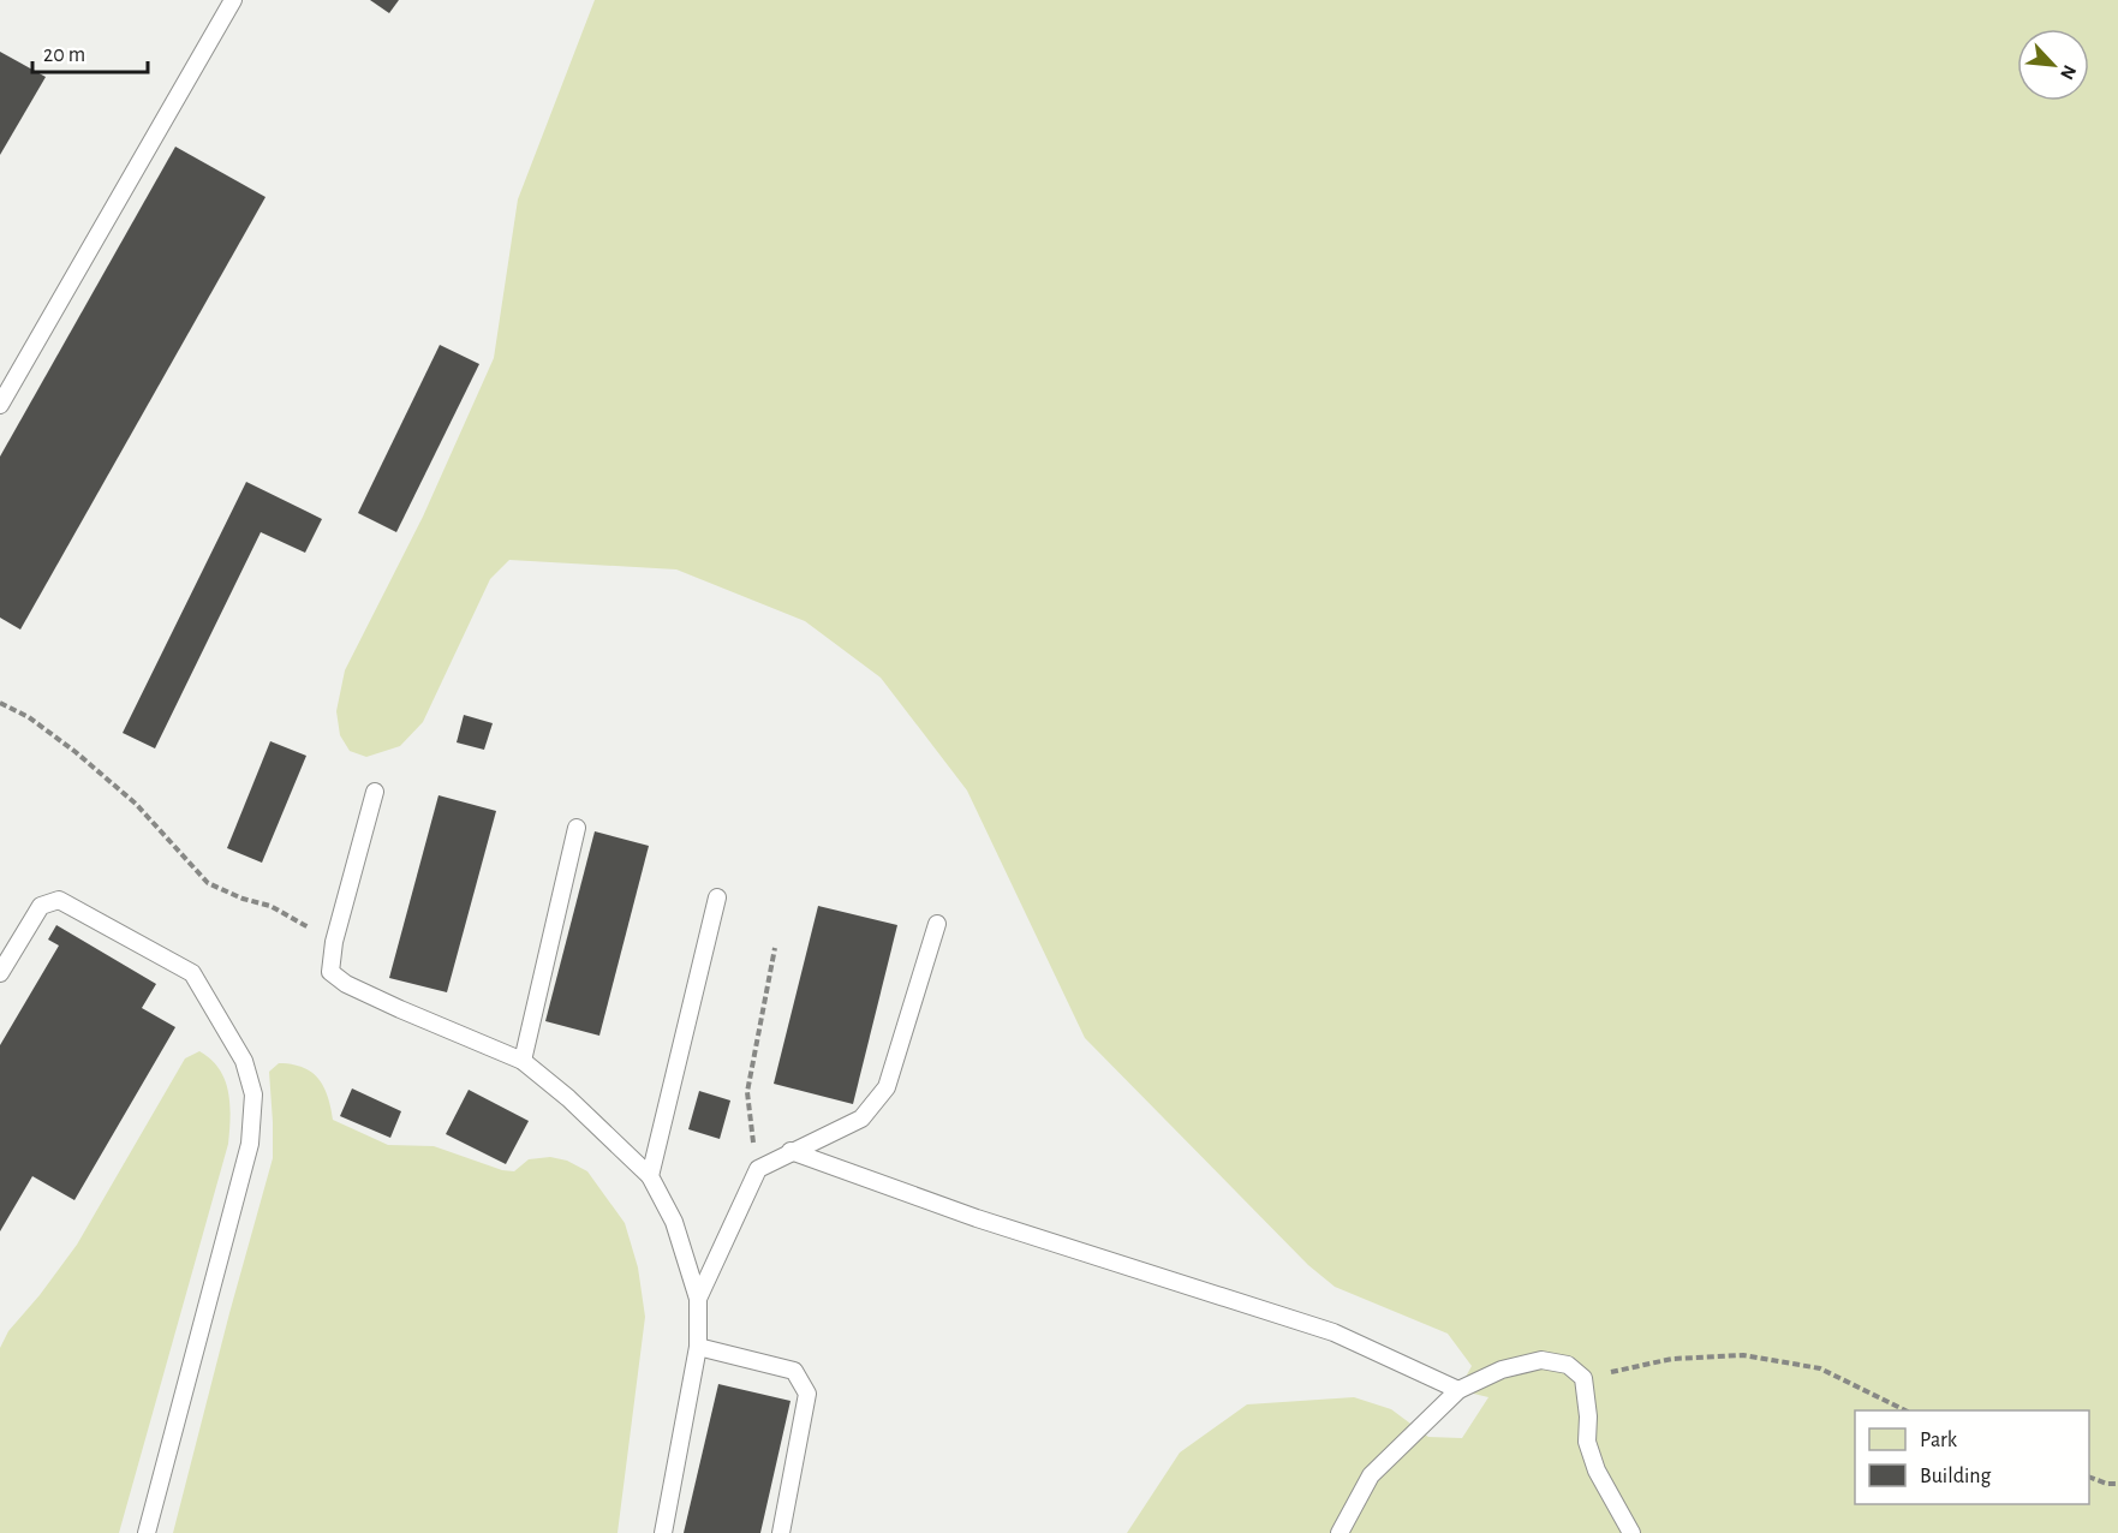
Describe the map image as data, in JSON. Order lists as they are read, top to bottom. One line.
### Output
{"legend":["Park","Building"],"scale_bar":"20 m","north":"bottom right"}
